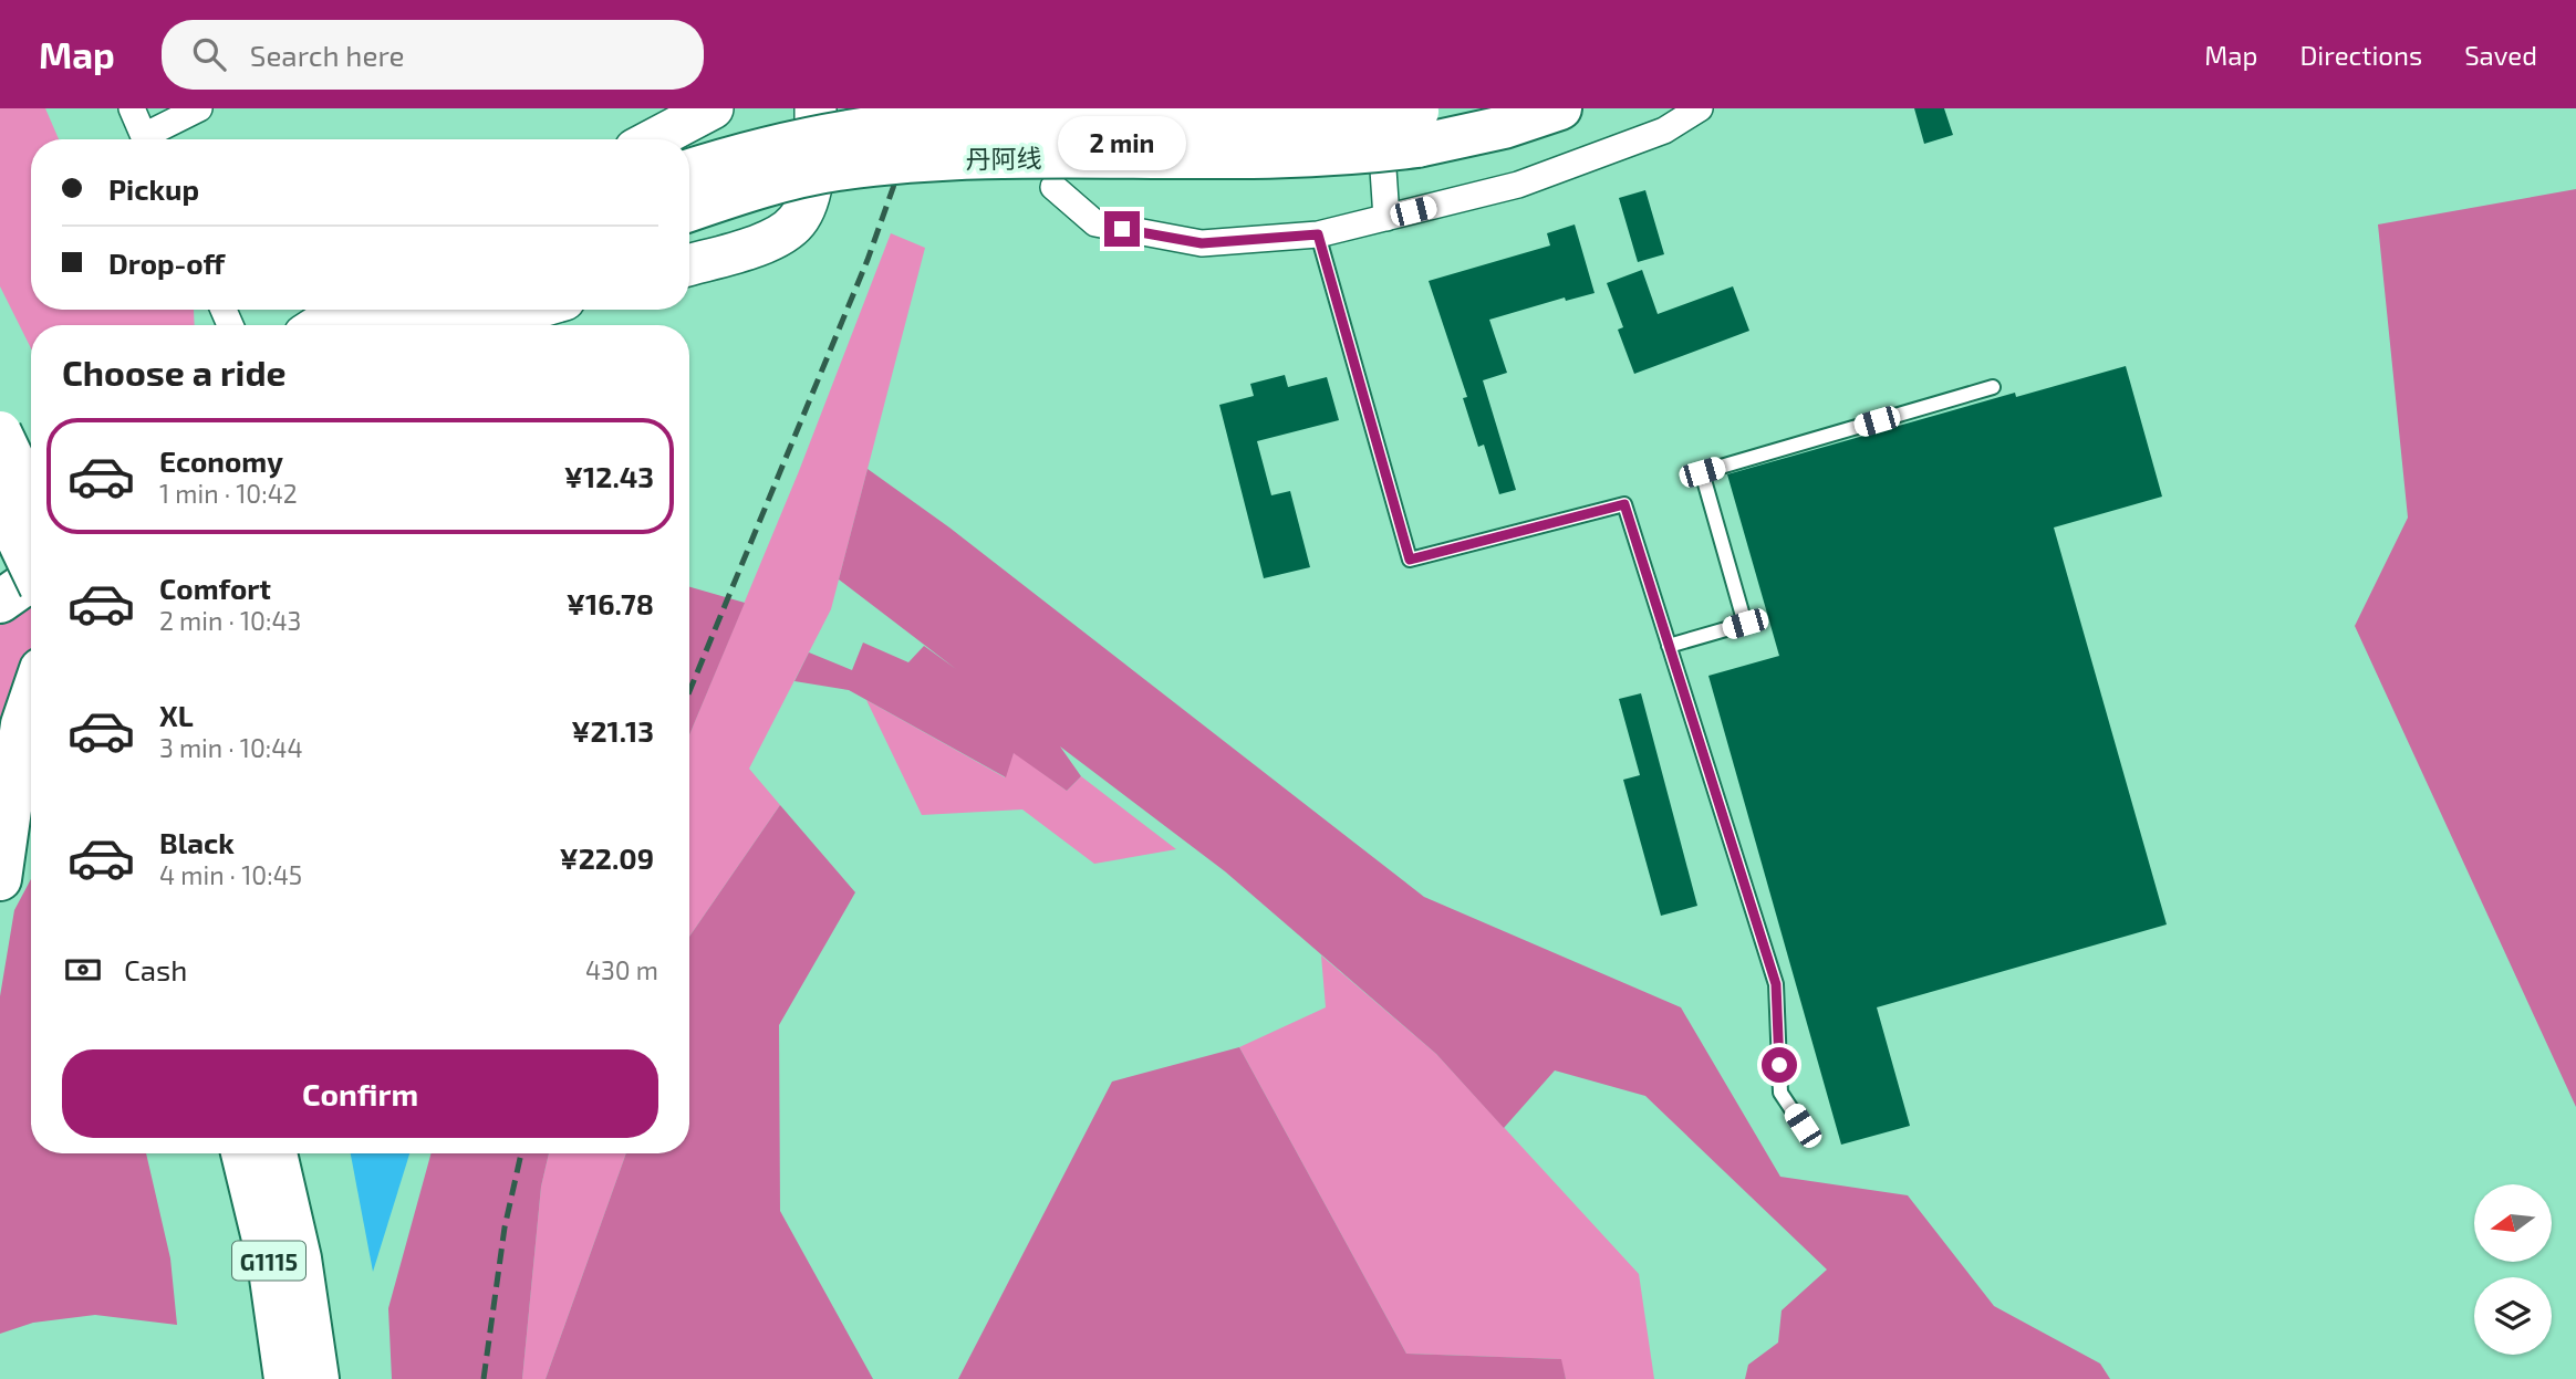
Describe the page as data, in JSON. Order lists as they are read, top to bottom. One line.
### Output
{"streets":{"highway":["丹阿线","G1115"]},"north":"left","page":{"header":"Map","search":"Search here","nav":["Map","Directions","Saved"],"bubble":"2 min","banner":["Pickup","Drop-off"],"heading":"Choose a ride","list":[{"name":"Economy","note":"1 min · 10:42","value":"¥12.43"},{"name":"Comfort","note":"2 min · 10:43","value":"¥16.78"},{"name":"XL","note":"3 min · 10:44","value":"¥21.13"},{"name":"Black","note":"4 min · 10:45","value":"¥22.09"}],"pay":["Cash","430 m"],"buttons":"Confirm"}}
